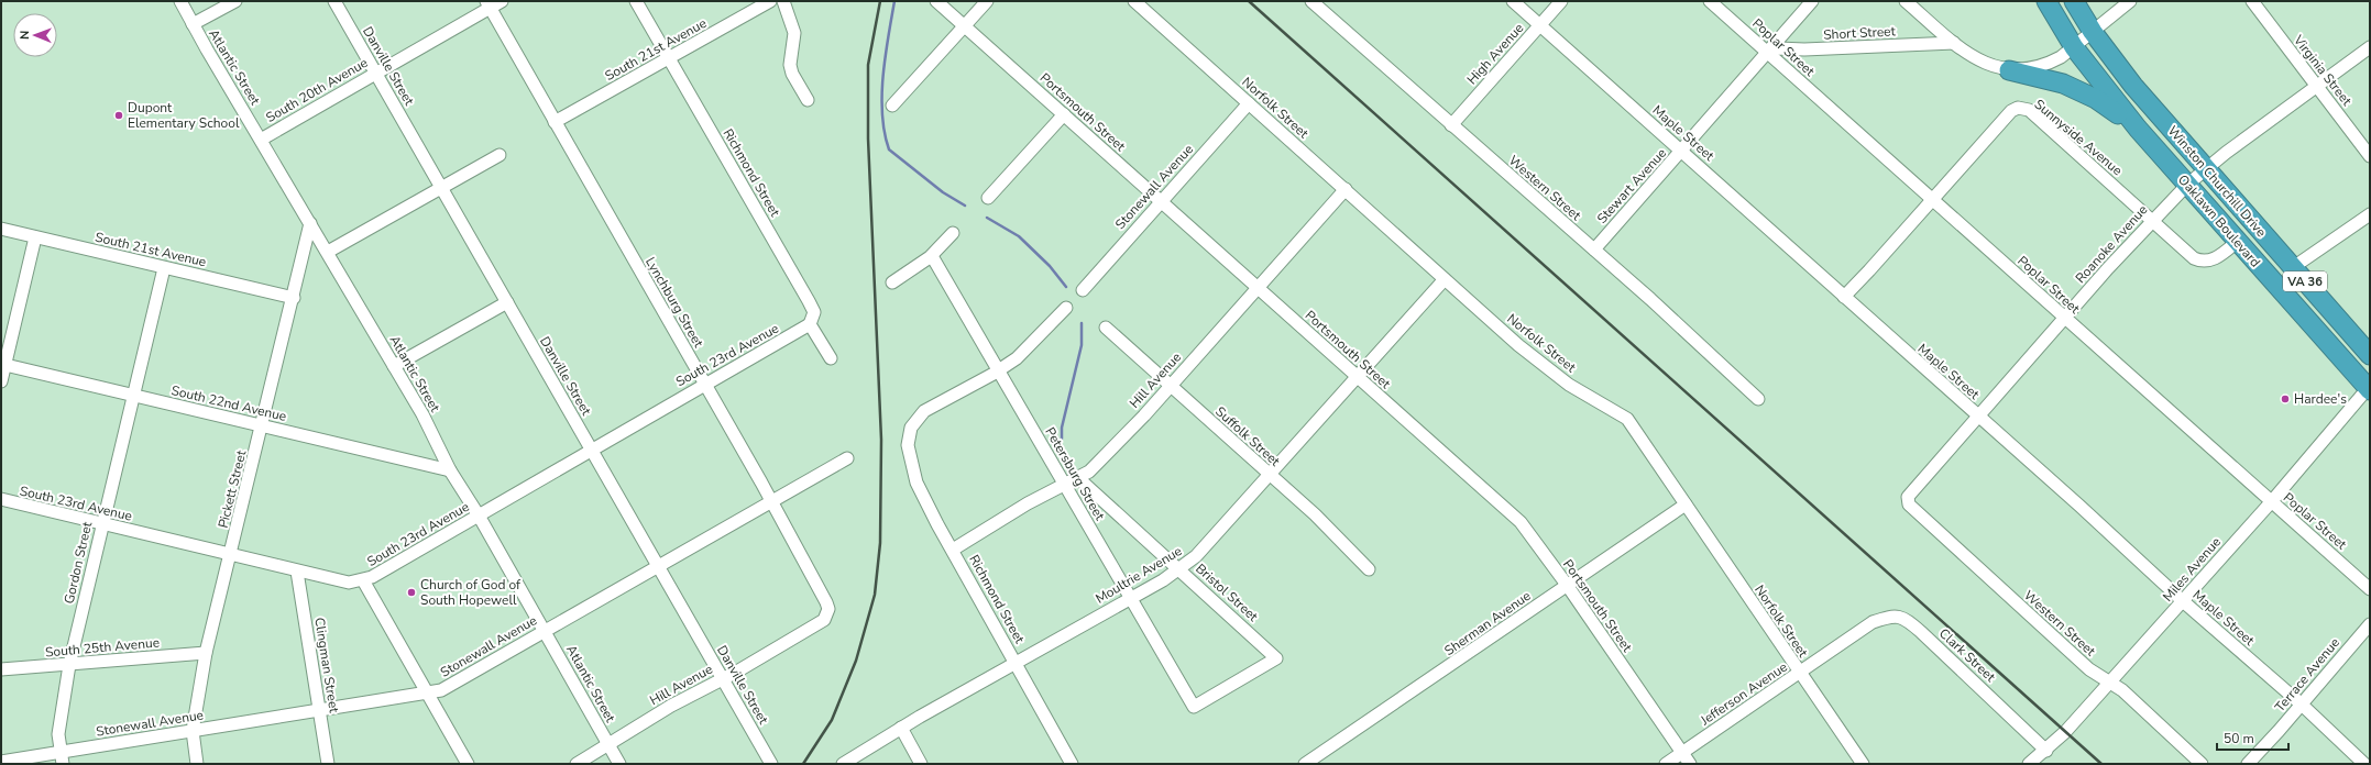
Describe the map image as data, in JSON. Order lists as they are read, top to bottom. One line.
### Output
{"streets":{"highway":["Winston Churchill Drive","Oaklawn Boulevard","VA 36"],"street":["Short Street","Poplar Street","South 21st Avenue","High Avenue","Danville Street","Atlantic Street","Virginia Street","South 20th Avenue","Norfolk Street","Portsmouth Street","Maple Street","Sunnyside Avenue","Richmond Street","Stewart Avenue","Stonewall Avenue","Western Street","Roanoke Avenue","Lynchburg Street","South 23rd Avenue","Hill Avenue","South 22nd Avenue","Suffolk Street","Petersburg Street","Pickett Street","Gordon Street","Miles Avenue","Moultrie Avenue","Bristol Street","Sherman Avenue","South 25th Avenue","Clark Street","Clingman Street","Terrace Avenue","Jefferson Avenue"]},"crossings":[["Short Street","Poplar Street"],["Short Street","Stewart Avenue"],["Poplar Street","Sunnyside Avenue"],["Poplar Street","Stewart Avenue"],["Poplar Street","Roanoke Avenue"],["Poplar Street","Miles Avenue"],["South 21st Avenue","Richmond Street"],["South 21st Avenue","Lynchburg Street"],["South 21st Avenue","Pickett Street"],["South 21st Avenue","Gordon Street"],["High Avenue","Maple Street"],["High Avenue","Western Street"],["Danville Street","South 20th Avenue"],["Danville Street","Stonewall Avenue"],["Danville Street","South 23rd Avenue"],["Danville Street","Hill Avenue"],["Atlantic Street","South 20th Avenue"],["Atlantic Street","Stonewall Avenue"],["Atlantic Street","South 23rd Avenue"],["Atlantic Street","Hill Avenue"],["Atlantic Street","South 22nd Avenue"],["Atlantic Street","Pickett Street"],["Virginia Street","Roanoke Avenue"],["South 20th Avenue","Lynchburg Street"],["Norfolk Street","Stonewall Avenue"],["Norfolk Street","Hill Avenue"],["Norfolk Street","Moultrie Avenue"],["Norfolk Street","Sherman Avenue"],["Norfolk Street","Jefferson Avenue"],["Portsmouth Street","Stonewall Avenue"],["Portsmouth Street","Hill Avenue"],["Portsmouth Street","Moultrie Avenue"],["Portsmouth Street","Sherman Avenue"],["Portsmouth Street","Jefferson Avenue"],["Maple Street","Sunnyside Avenue"],["Maple Street","Stewart Avenue"],["Maple Street","Roanoke Avenue"],["Maple Street","Miles Avenue"],["Maple Street","Terrace Avenue"],["Sunnyside Avenue","Oaklawn Boulevard"],["Sunnyside Avenue","Roanoke Avenue"],["Richmond Street","South 23rd Avenue"],["Richmond Street","Hill Avenue"],["Richmond Street","Petersburg Street"],["Richmond Street","Moultrie Avenue"],["Winston Churchill Drive","Roanoke Avenue"],["Stewart Avenue","Western Street"],["Stonewall Avenue","Lynchburg Street"],["Stonewall Avenue","Pickett Street"],["Stonewall Avenue","Gordon Street"],["Stonewall Avenue","Clingman Street"],["Western Street","Roanoke Avenue"],["Western Street","Miles Avenue"],["Oaklawn Boulevard","Roanoke Avenue"],["Oaklawn Boulevard","VA 36"],["Oaklawn Boulevard","Miles Avenue"],["Lynchburg Street","South 23rd Avenue"],["Lynchburg Street","Hill Avenue"],["South 23rd Avenue","Pickett Street"],["South 23rd Avenue","Gordon Street"],["South 23rd Avenue","Clingman Street"],["Hill Avenue","Suffolk Street"],["Hill Avenue","Petersburg Street"],["Hill Avenue","Bristol Street"],["South 22nd Avenue","Pickett Street"],["South 22nd Avenue","Gordon Street"],["Suffolk Street","Moultrie Avenue"],["Petersburg Street","Moultrie Avenue"],["Petersburg Street","Bristol Street"],["Pickett Street","South 25th Avenue"],["Gordon Street","South 25th Avenue"],["Miles Avenue","Clark Street"],["Moultrie Avenue","Bristol Street"],["Clark Street","Jefferson Avenue"]],"places":["Dupont Elementary School","Hardee's","Church of God of South Hopewell"],"scale_bar":"50 m","north":"left"}
